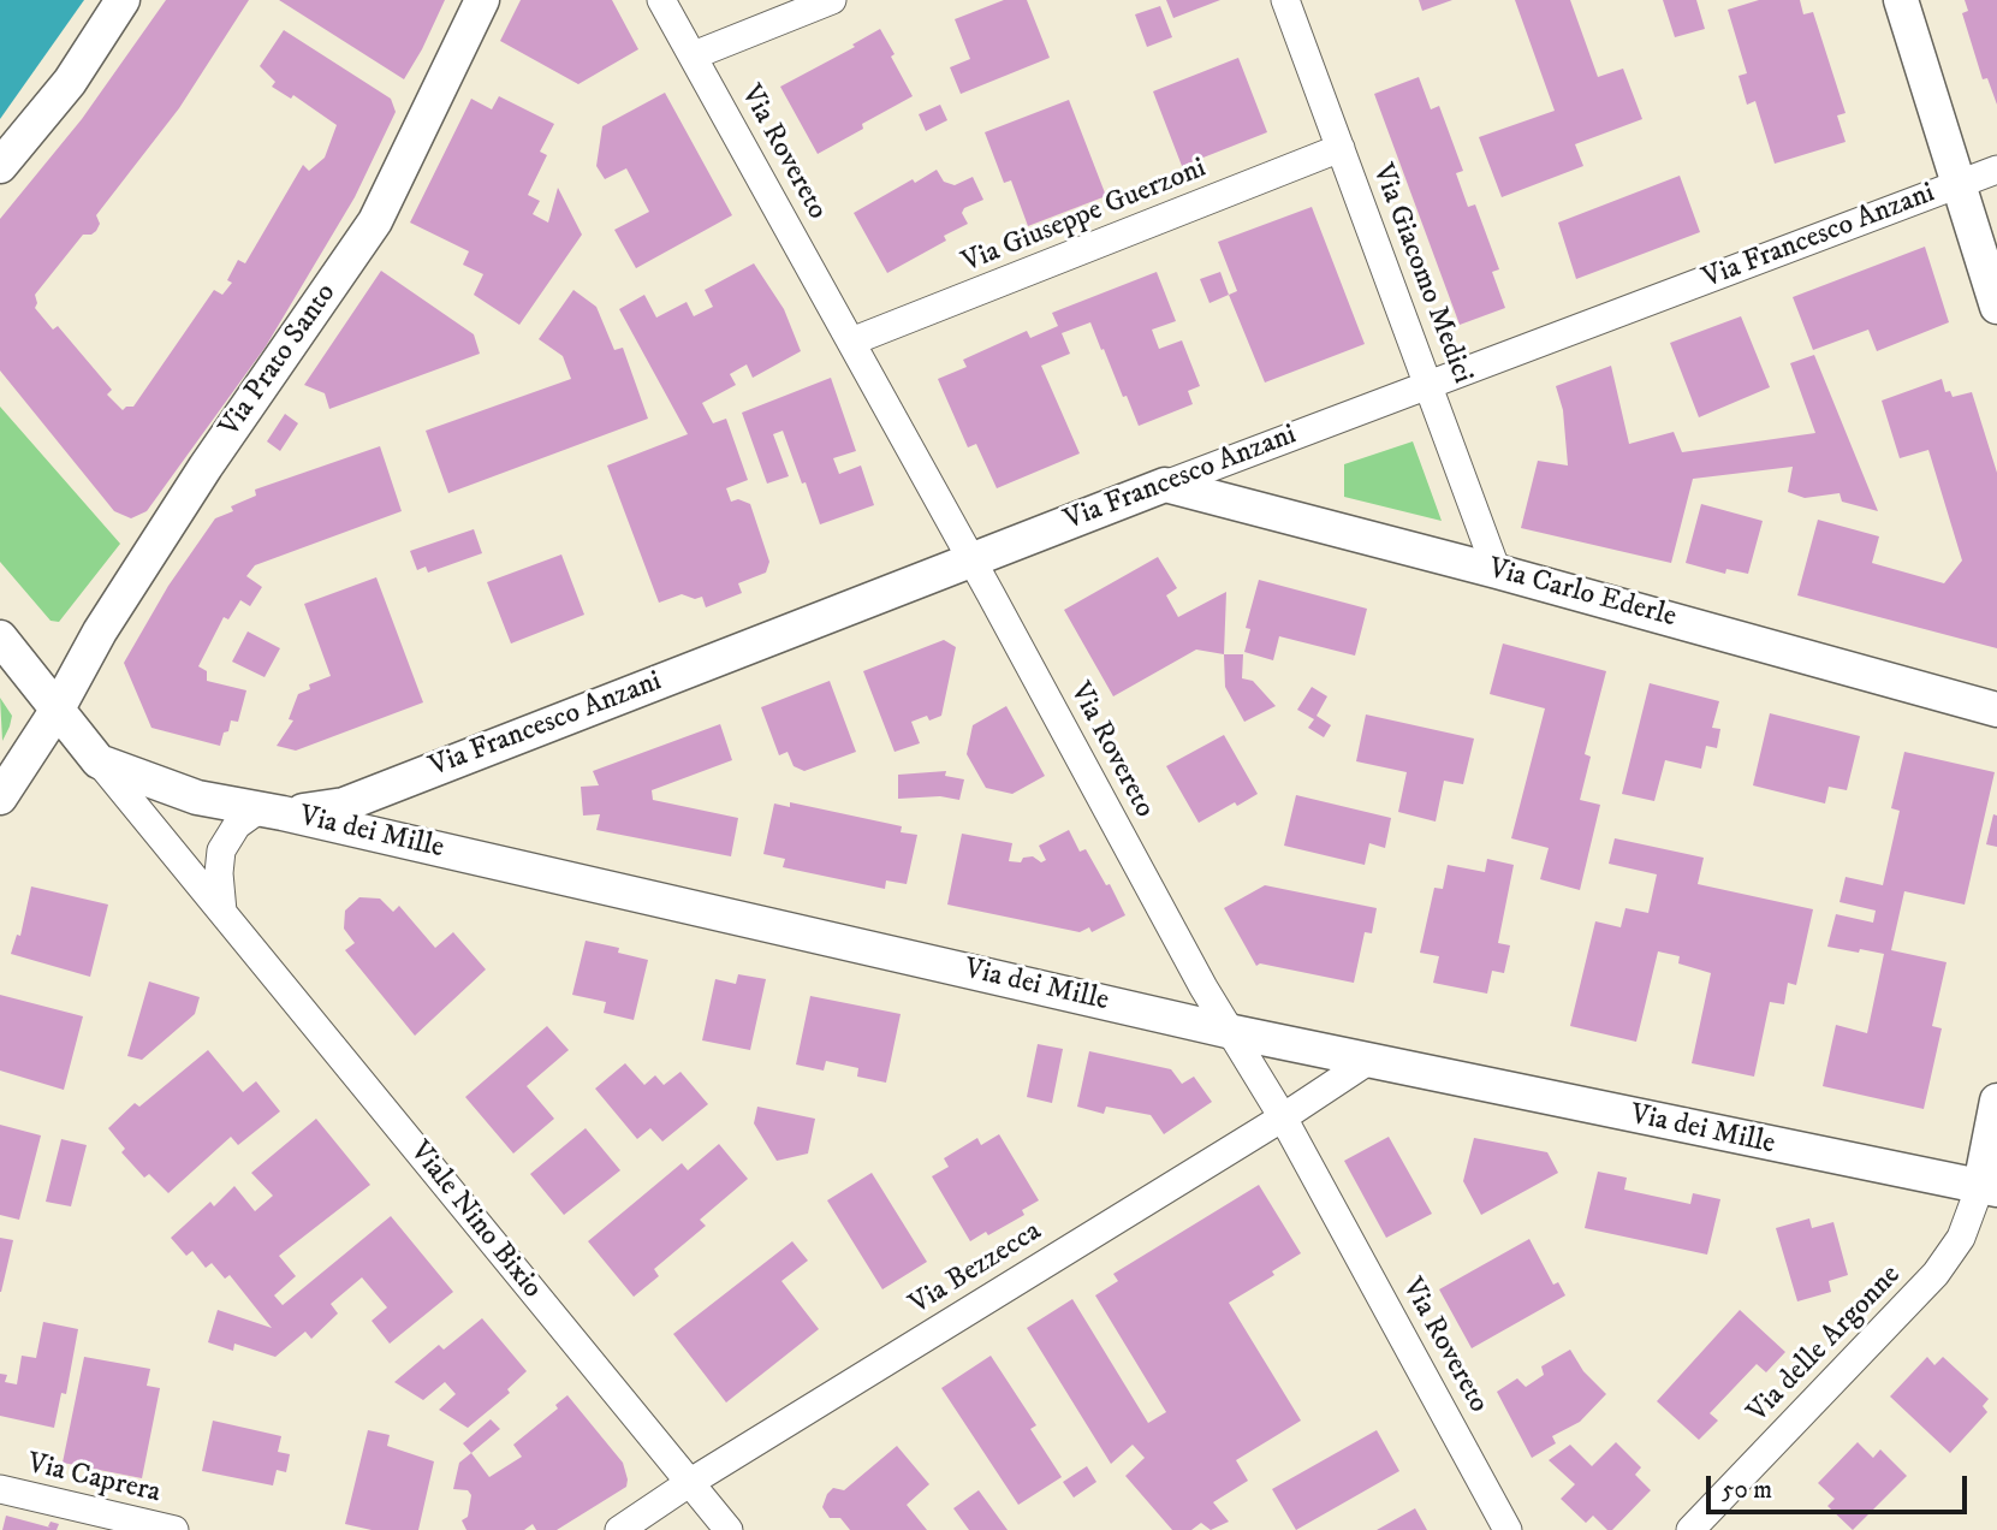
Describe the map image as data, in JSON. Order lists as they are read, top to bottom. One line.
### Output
{"streets":{"street":["Via Rovereto","Via Giuseppe Guerzoni","Via Francesco Anzani","Via Giacomo Medici","Via Prato Santo","Via Carlo Ederle","Via dei Mille","Viale Nino Bixio","Via Bezzecca","Via delle Argonne","Via Caprera"]},"crossings":[["Via Rovereto","Via Giuseppe Guerzoni"],["Via Rovereto","Via Francesco Anzani"],["Via Rovereto","Via dei Mille"],["Via Rovereto","Via Bezzecca"],["Via Giuseppe Guerzoni","Via Giacomo Medici"],["Via Francesco Anzani","Via Giacomo Medici"],["Via Francesco Anzani","Via Carlo Ederle"],["Via Francesco Anzani","Via dei Mille"],["Via Giacomo Medici","Via Carlo Ederle"],["Via Prato Santo","Viale Nino Bixio"],["Via dei Mille","Viale Nino Bixio"],["Via dei Mille","Via Bezzecca"],["Via dei Mille","Via delle Argonne"],["Viale Nino Bixio","Via Bezzecca"]],"scale_bar":"50 m"}
